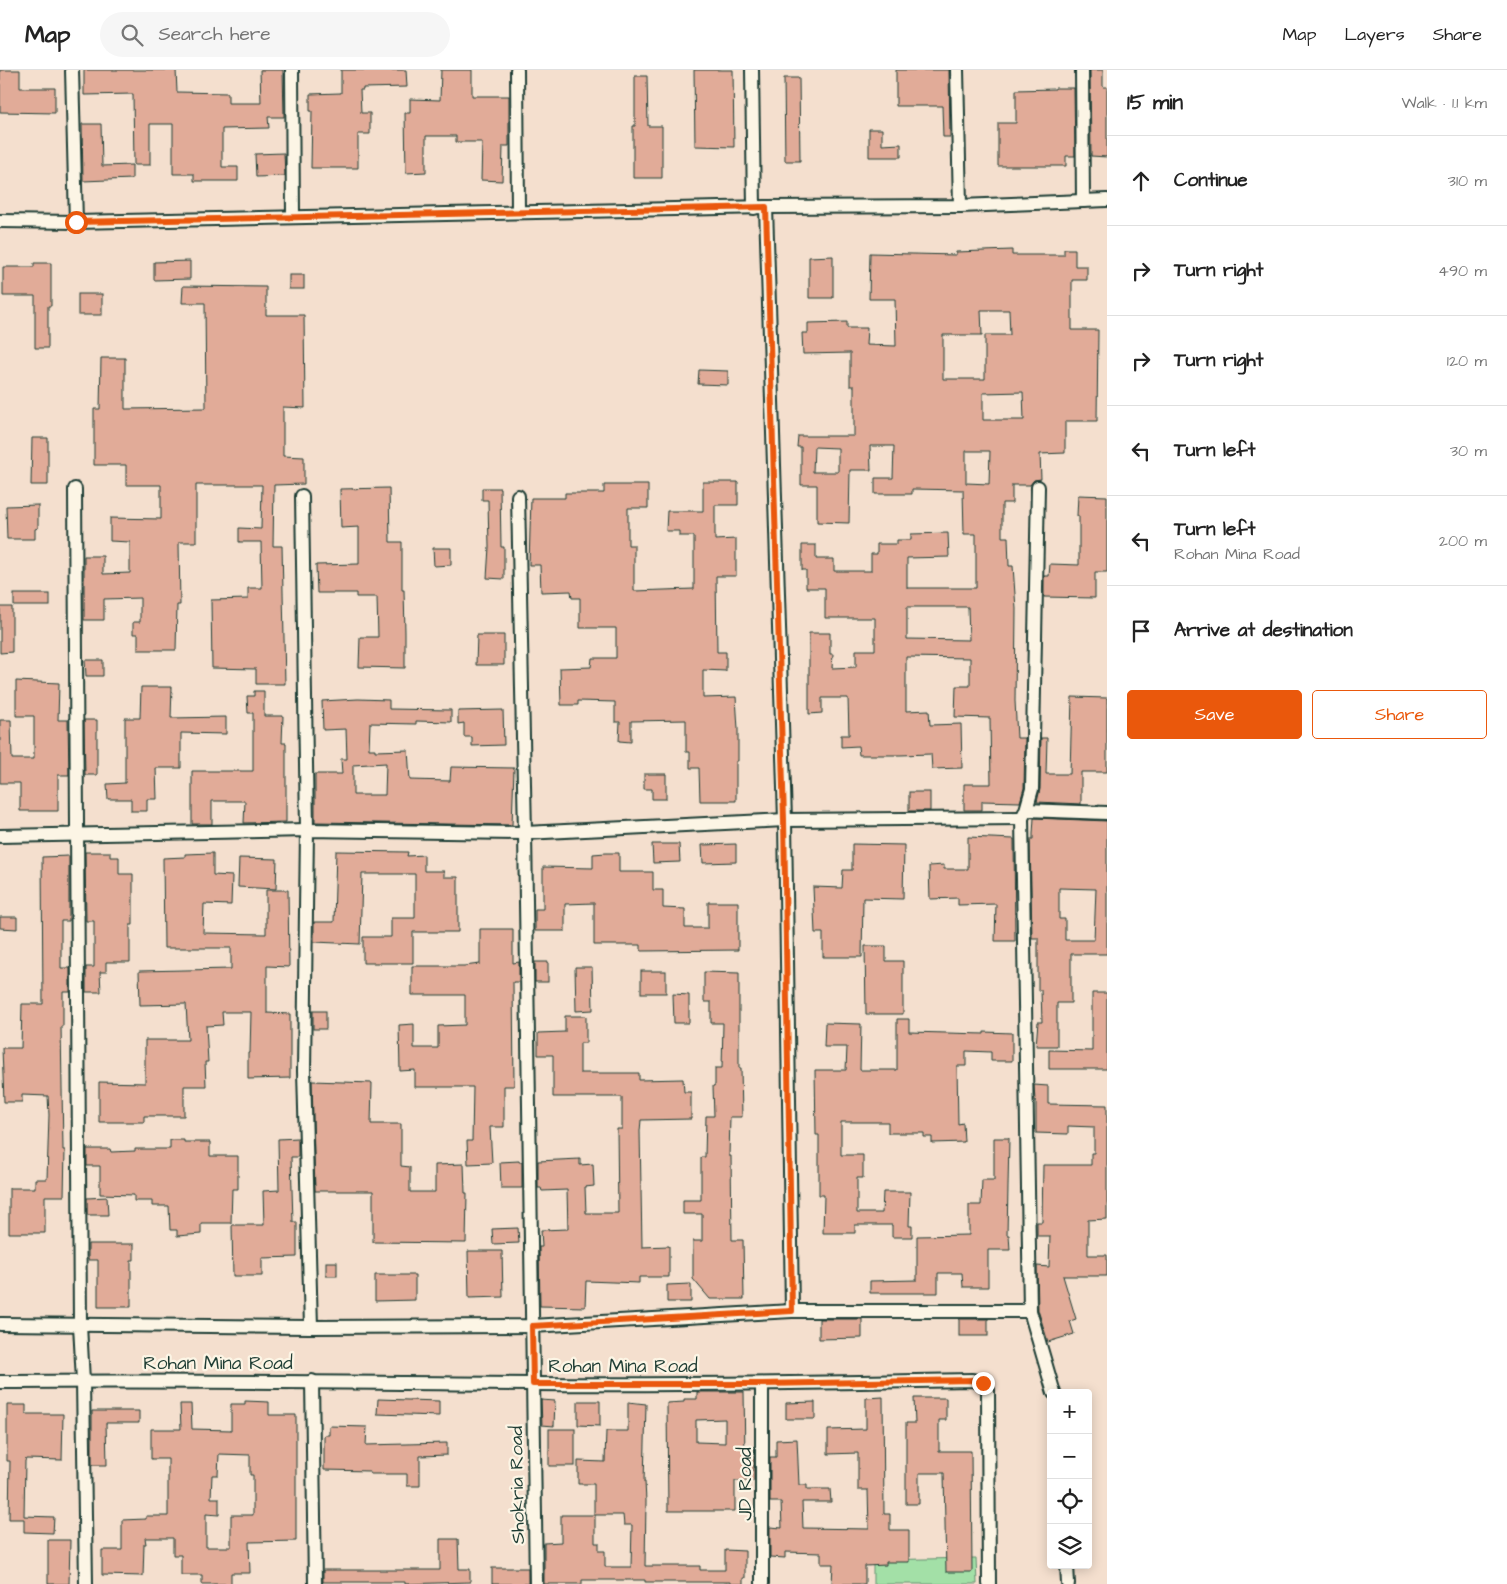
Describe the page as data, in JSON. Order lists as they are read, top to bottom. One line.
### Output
{"streets":{"street":["Rohan Mina Road","JD Road","Shokria Road"]},"crossings":[["Rohan Mina Road","JD Road"],["Rohan Mina Road","Shokria Road"]],"page":{"header":"Map","search":"Search here","nav":["Map","Layers","Share"],"heading":["15 min","Walk · 1.1 km"],"list":[["Continue","310 m"],["Turn right","490 m"],["Turn right","120 m"],["Turn left","30 m"],["Turn left","Rohan Mina Road","200 m"],"Arrive at destination"],"buttons":["Save","Share"],"map_buttons":["+","−"]}}
